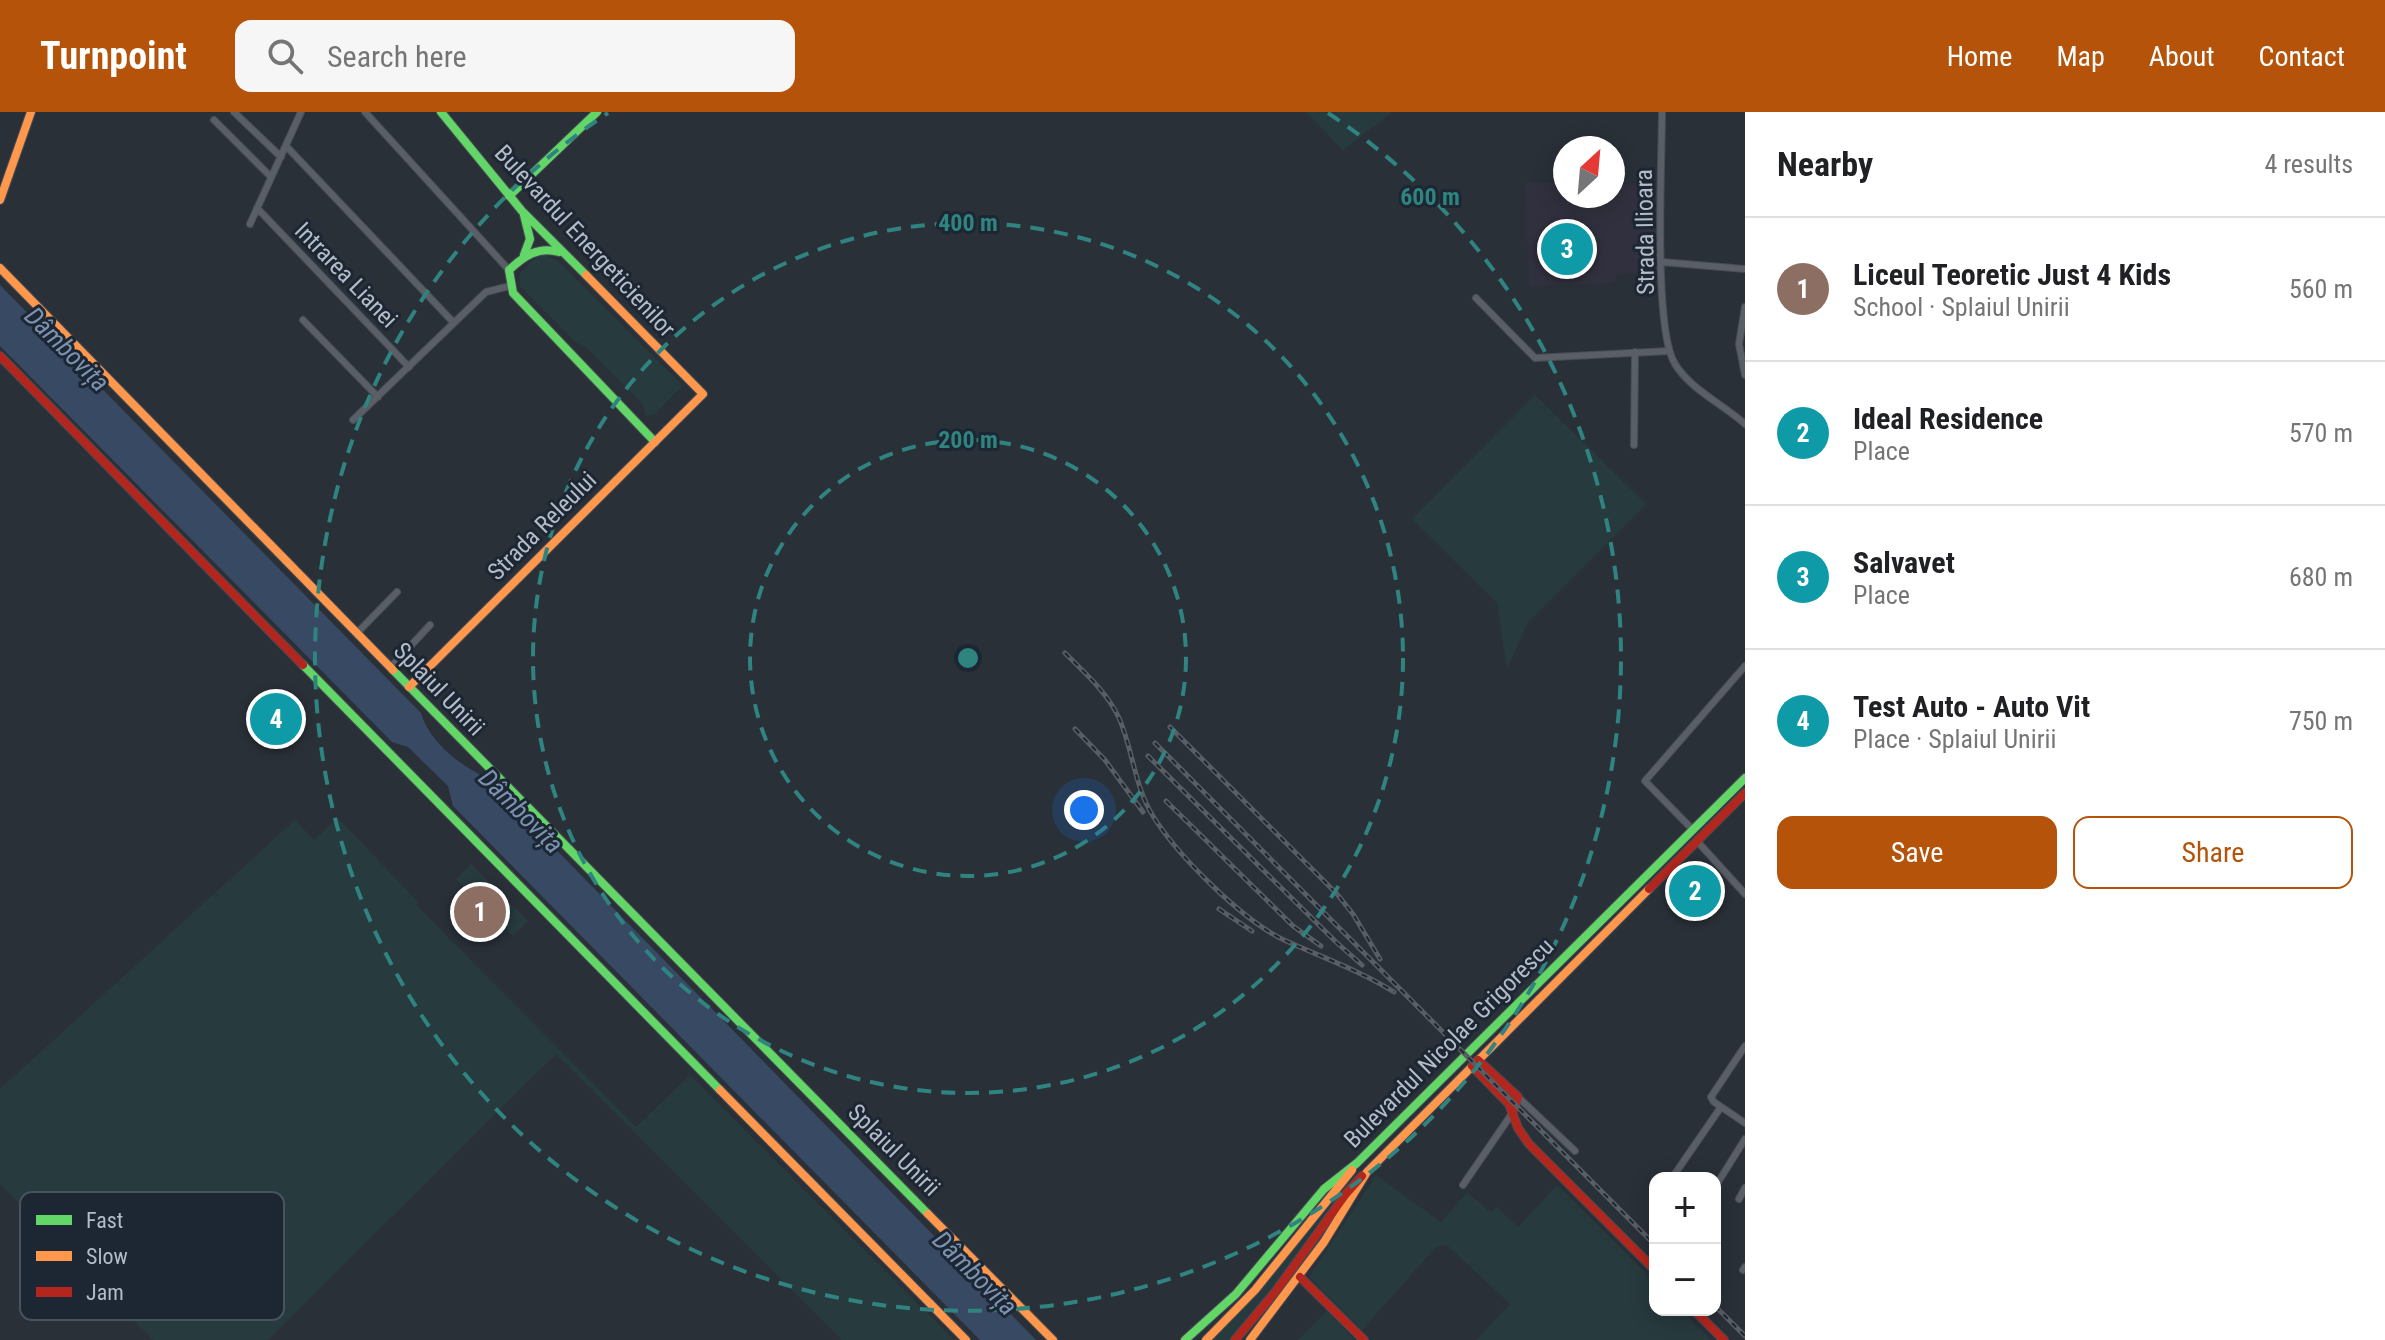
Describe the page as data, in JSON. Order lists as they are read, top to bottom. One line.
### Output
{"streets":{"main road":["Bulevardul Energeticienilor","Strada Releului","Splaiul Unirii","Bulevardul Nicolae Grigorescu"],"street":["Strada Ilioara","Intrarea Lianei"]},"crossings":[["Bulevardul Energeticienilor","Strada Releului"],["Strada Releului","Splaiul Unirii"]],"water":["Dâmbovița"],"legend":["Fast","Slow","Jam"],"north":"top right","page":{"header":"Turnpoint","search":"Search here","nav":["Home","Map","About","Contact"],"heading":["Nearby","4 results"],"list":[{"mark":"1","name":"Liceul Teoretic Just 4 Kids","note":"School · Splaiul Unirii","value":"560 m"},{"mark":"2","name":"Ideal Residence","note":"Place","value":"570 m"},{"mark":"3","name":"Salvavet","note":"Place","value":"680 m"},{"mark":"4","name":"Test Auto - Auto Vit","note":"Place · Splaiul Unirii","value":"750 m"}],"pins":["3","4","2","1"],"buttons":["Save","Share"],"map_buttons":["+","−"]},"rings":["600 m","400 m","200 m"]}
